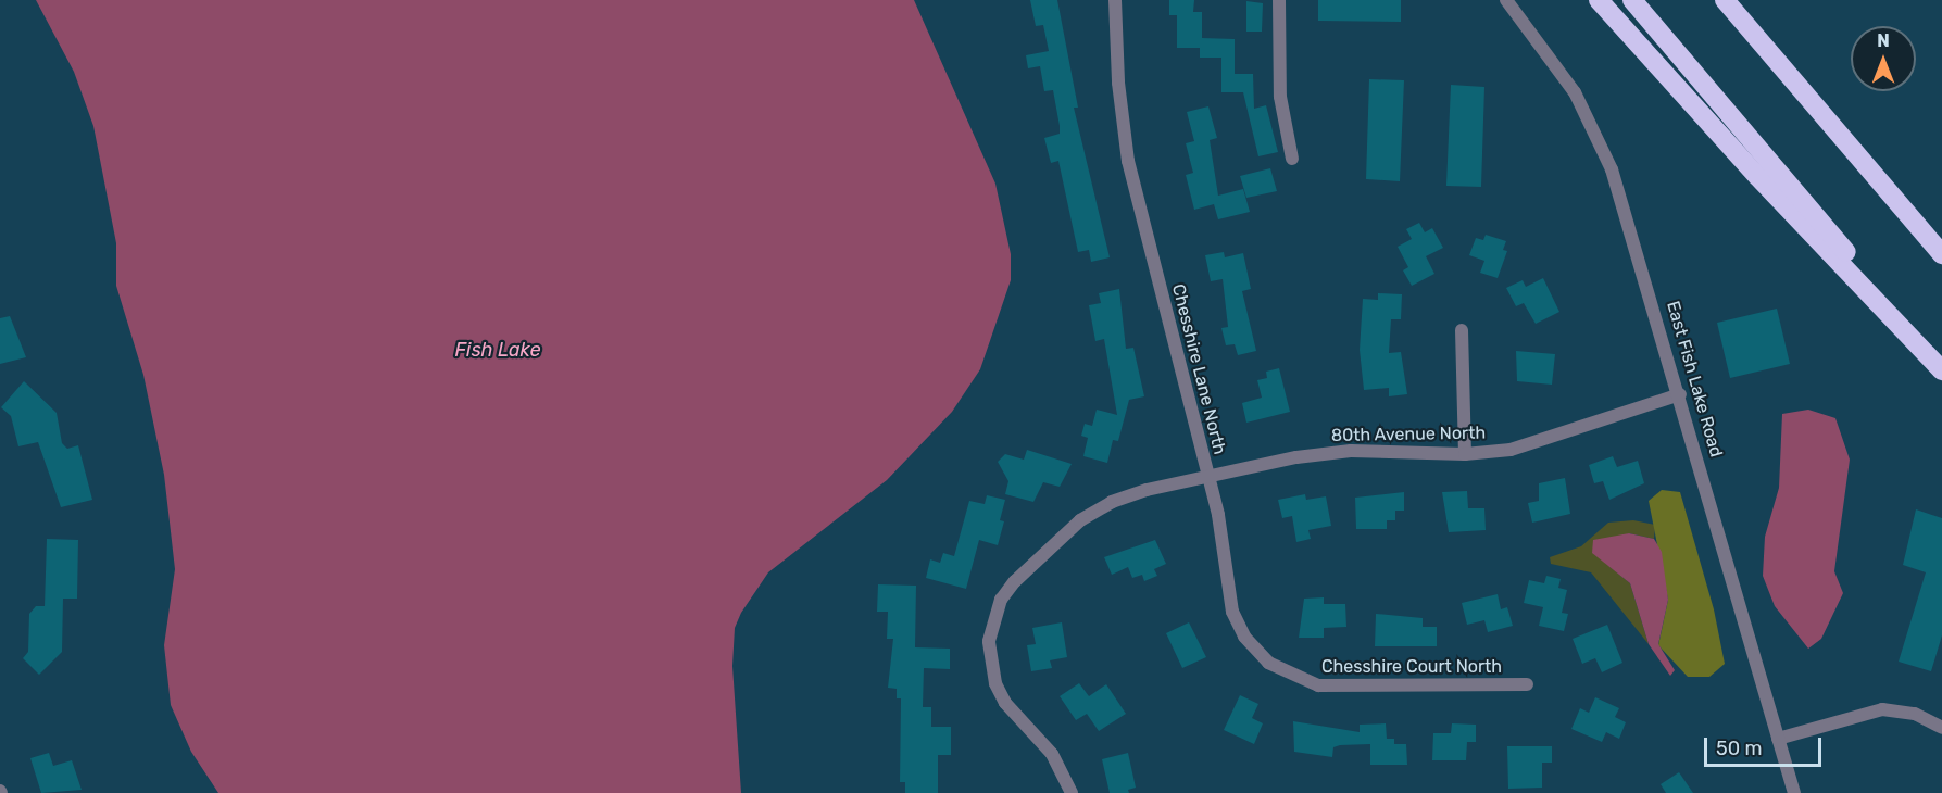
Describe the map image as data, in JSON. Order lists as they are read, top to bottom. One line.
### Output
{"streets":{"street":["Chesshire Lane North","East Fish Lake Road","80th Avenue North","Chesshire Court North"]},"crossings":[["Chesshire Lane North","80th Avenue North"],["Chesshire Lane North","Chesshire Court North"],["East Fish Lake Road","80th Avenue North"],["80th Avenue North","Chesshire Court North"]],"water":["Fish Lake"],"scale_bar":"50 m","north":"top"}
